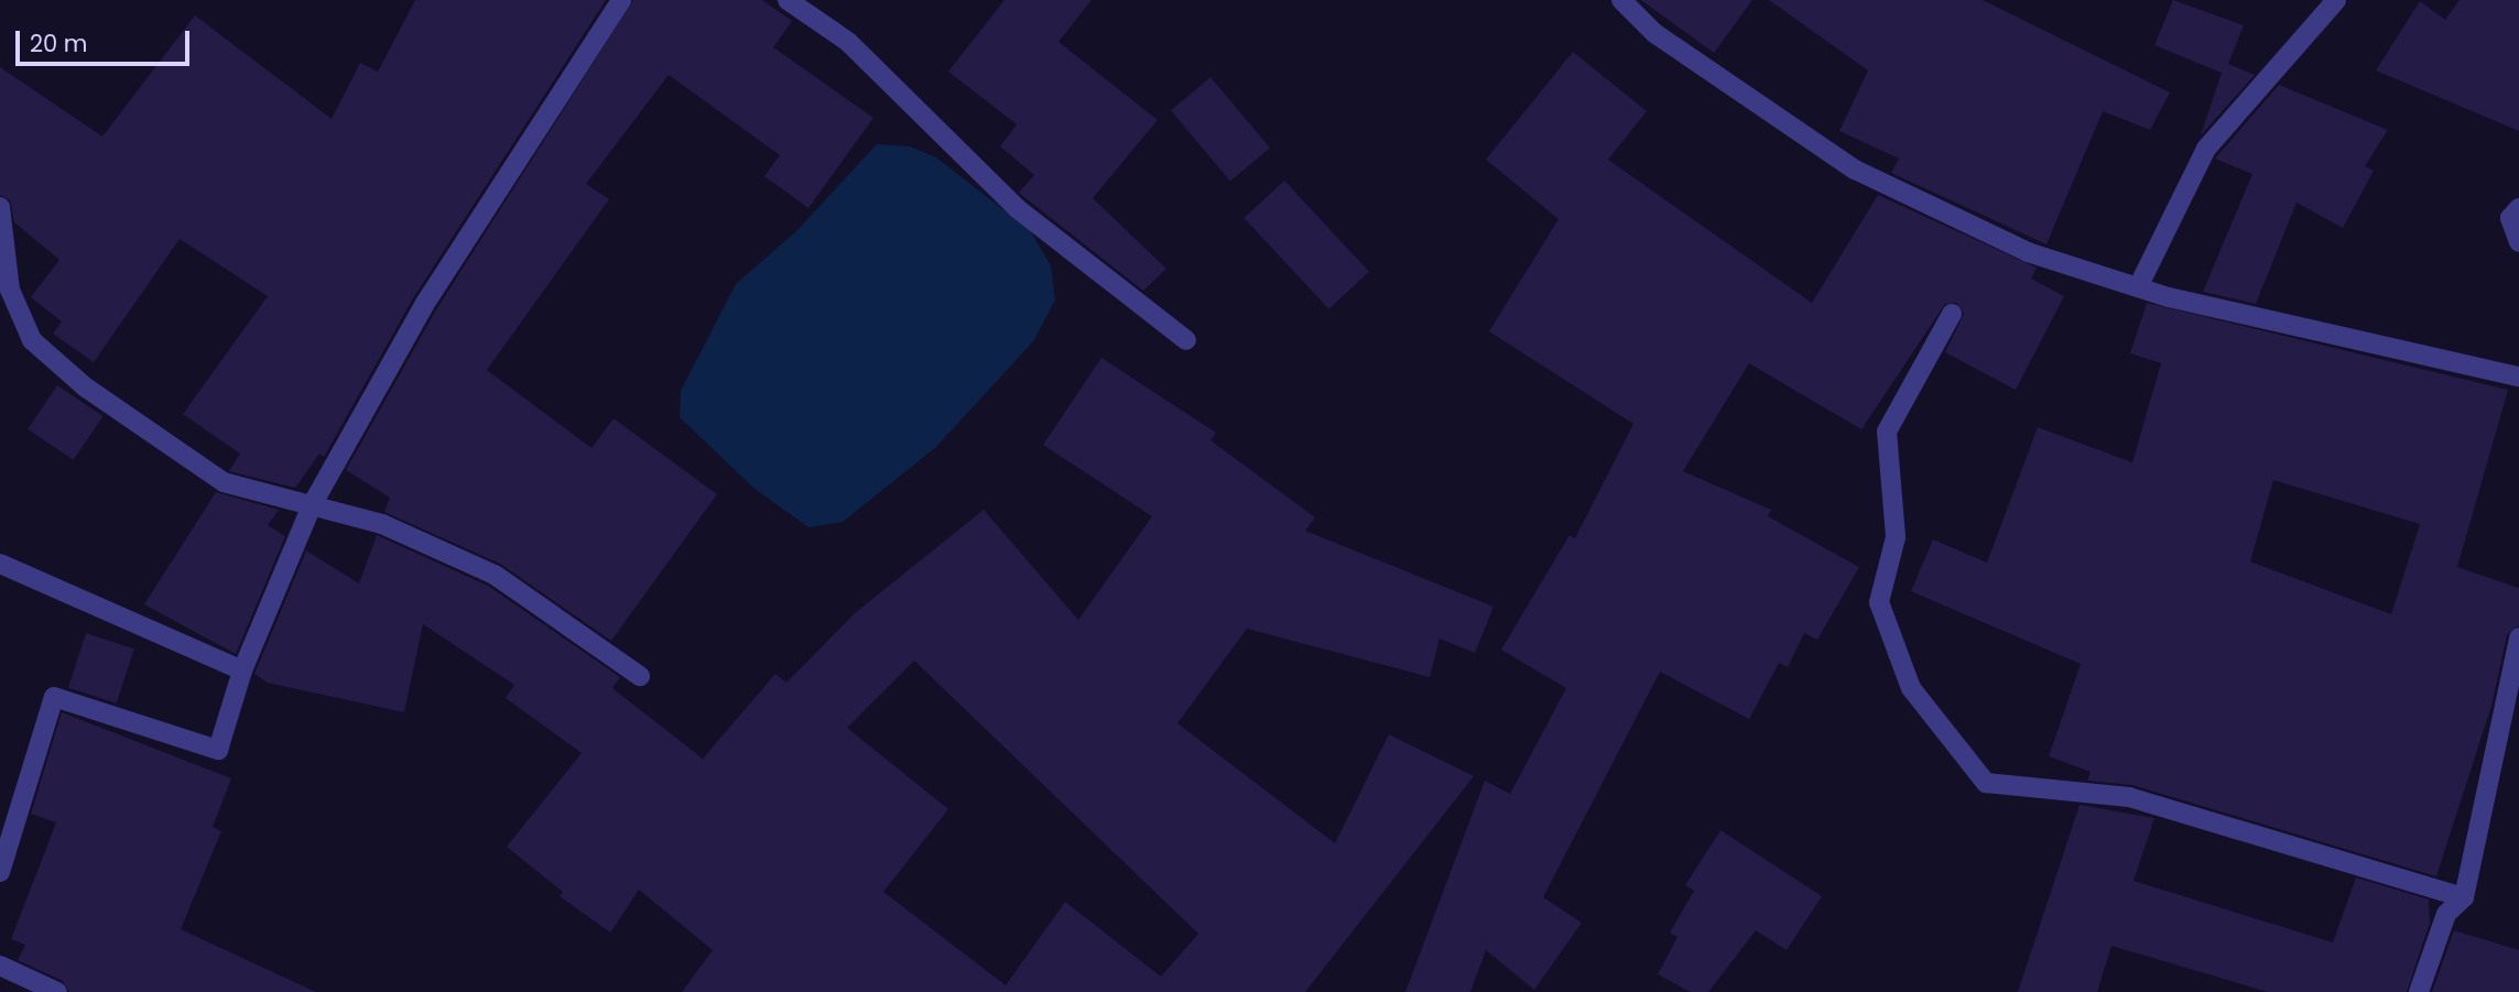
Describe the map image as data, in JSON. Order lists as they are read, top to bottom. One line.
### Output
{"scale_bar":"20 m"}
